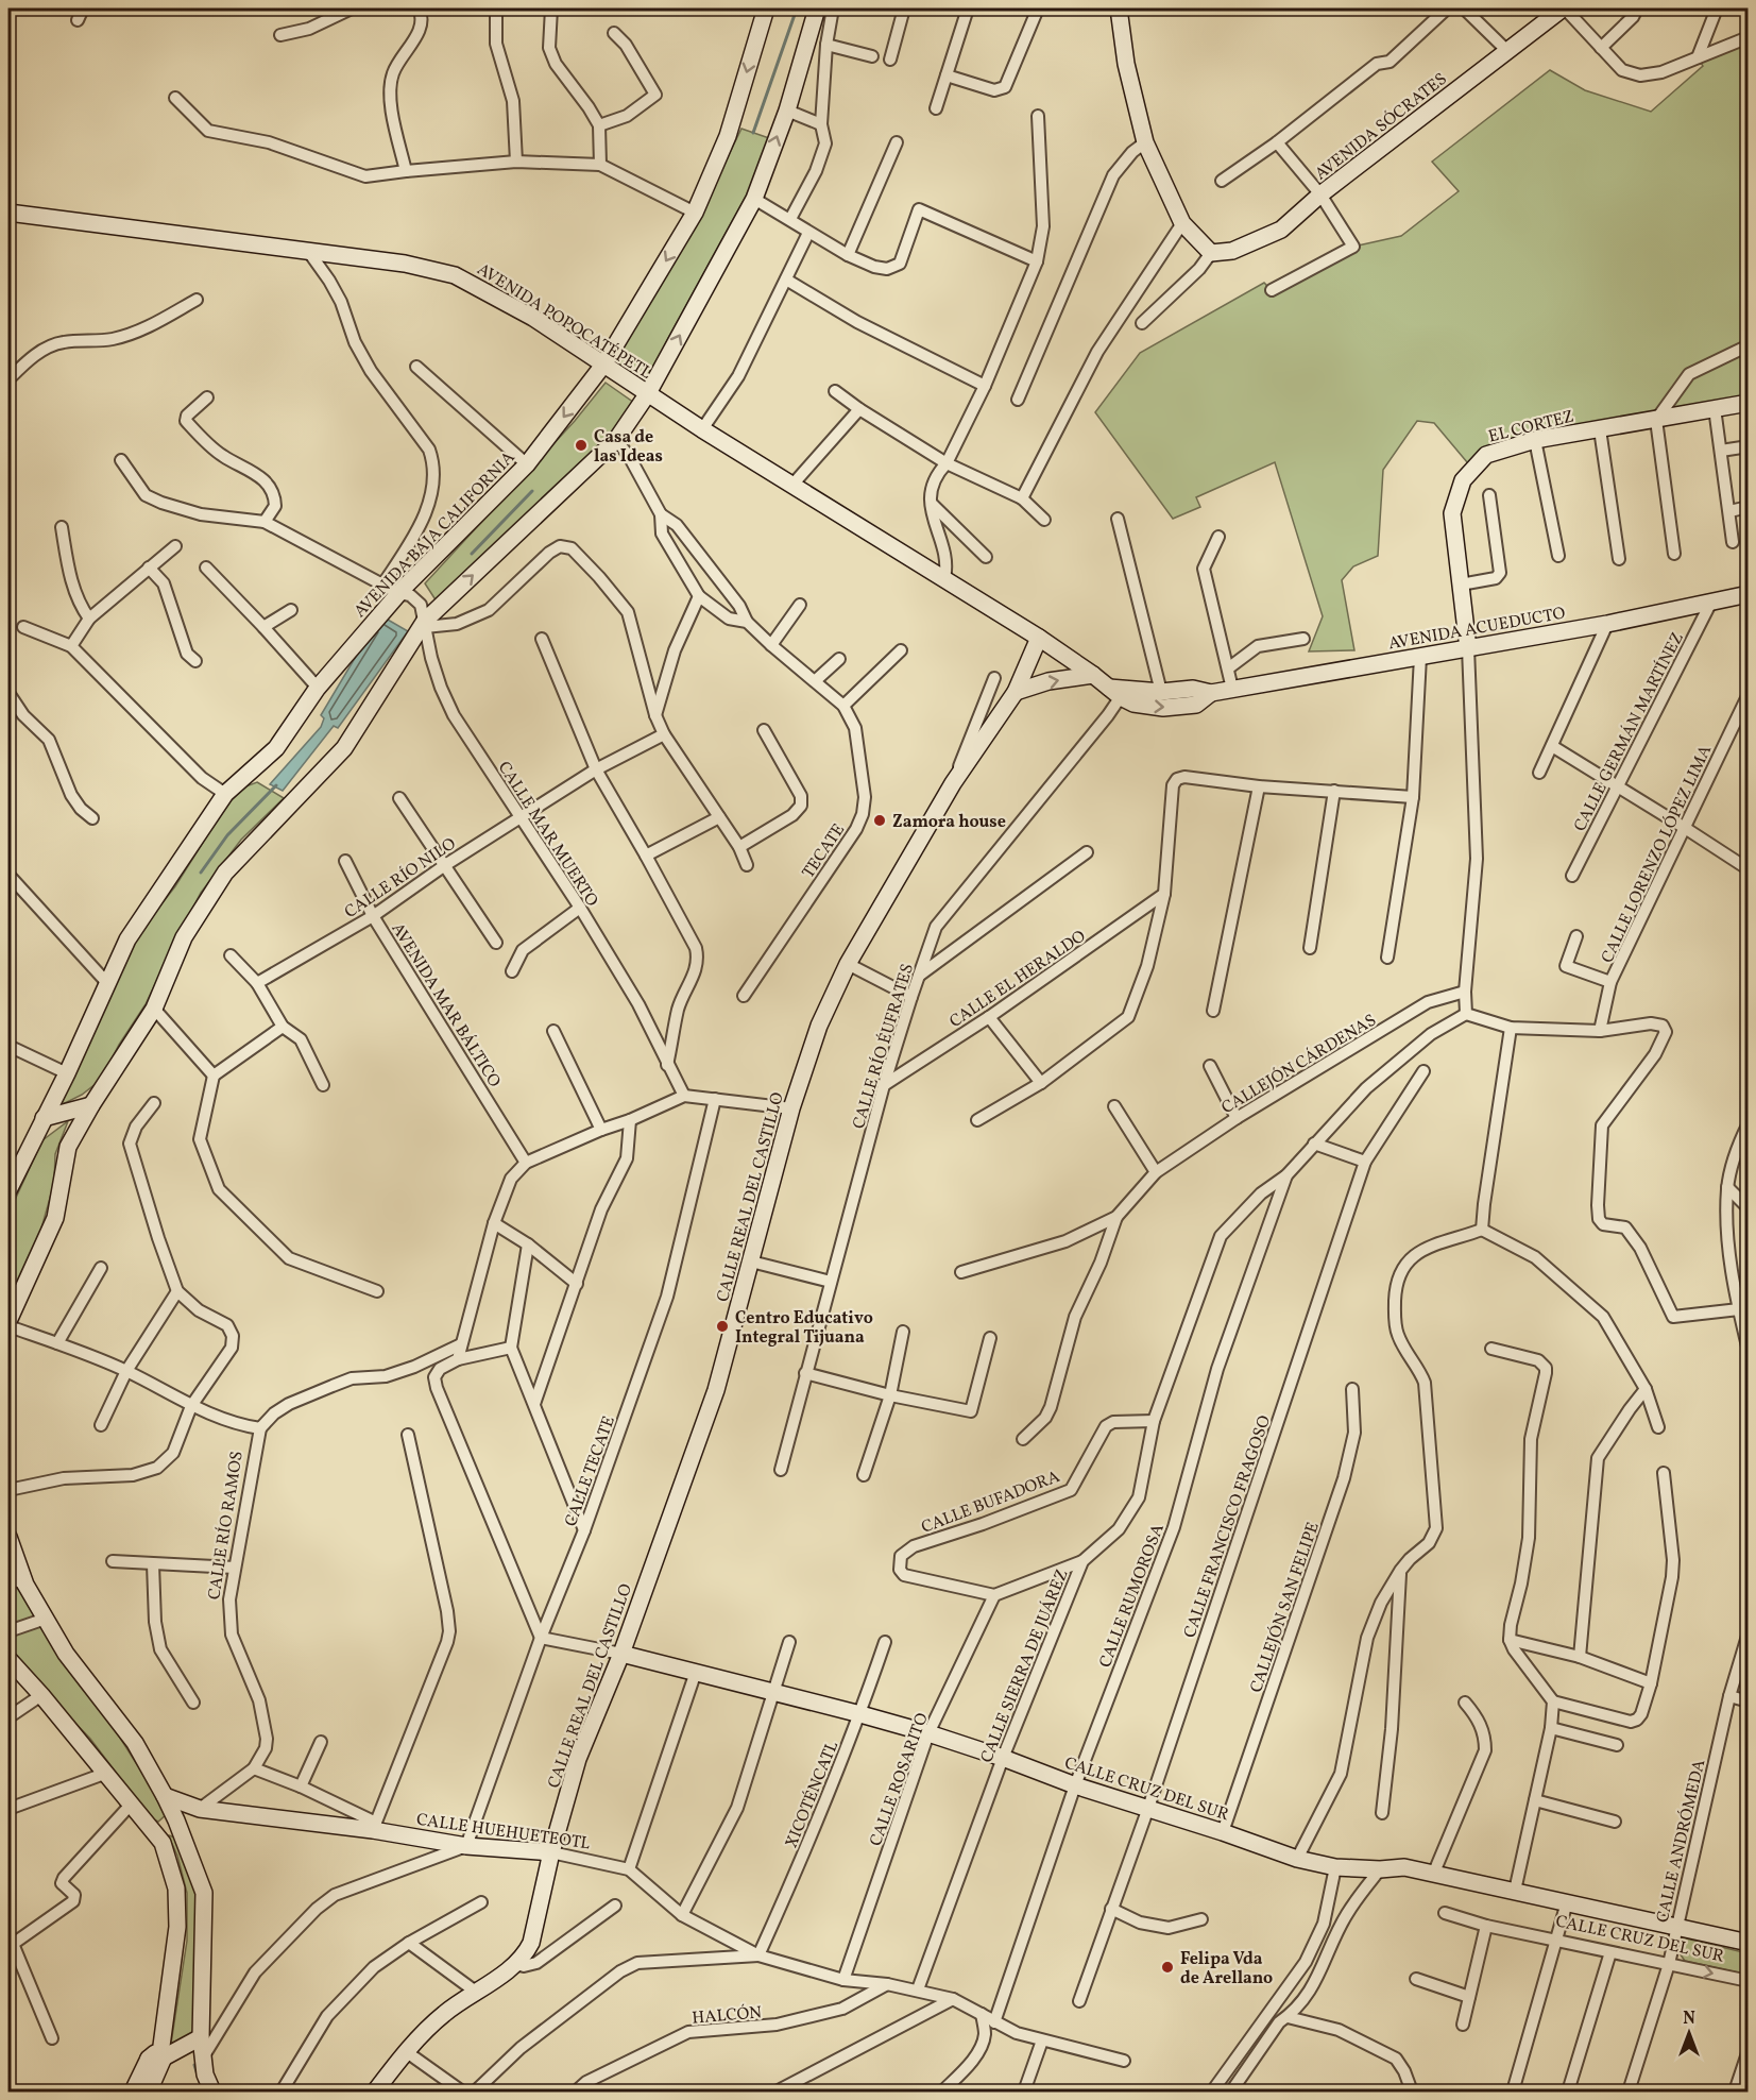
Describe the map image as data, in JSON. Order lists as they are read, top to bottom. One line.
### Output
{"streets":{"street":["AVENIDA SÓCRATES","AVENIDA POPOCATÉPETL","EL CORTEZ","AVENIDA BAJA CALIFORNIA","AVENIDA ACUEDUCTO","CALLE GERMÁN MARTÍNEZ","CALLE MAR MUERTO","TECATE","CALLE LORENZO LÓPEZ LIMA","CALLE RÍO NILO","CALLE EL HERALDO","AVENIDA MAR BÁLTICO","CALLE RÍO ÉUFRATES","CALLEJÓN CÁRDENAS","CALLE REAL DEL CASTILLO","CALLE TECATE","CALLE BUFADORA","CALLE RÍO RAMOS","CALLE FRANCISCO FRAGOSO","CALLE RUMOROSA","CALLEJÓN SAN FELIPE","CALLE SIERRA DE JUÁREZ","CALLE ROSARITO","CALLE CRUZ DEL SUR","XICOTÉNCATL","CALLE HUEHUETEOTL","CALLE ANDRÓMEDA","HALCÓN"]},"crossings":[["AVENIDA POPOCATÉPETL","AVENIDA BAJA CALIFORNIA"],["AVENIDA POPOCATÉPETL","AVENIDA ACUEDUCTO"],["AVENIDA POPOCATÉPETL","CALLE REAL DEL CASTILLO"],["EL CORTEZ","AVENIDA ACUEDUCTO"],["AVENIDA BAJA CALIFORNIA","CALLE MAR MUERTO"],["AVENIDA ACUEDUCTO","CALLE GERMÁN MARTÍNEZ"],["AVENIDA ACUEDUCTO","CALLE RÍO ÉUFRATES"],["AVENIDA ACUEDUCTO","CALLE REAL DEL CASTILLO"],["CALLE MAR MUERTO","CALLE RÍO NILO"],["CALLE RÍO NILO","AVENIDA MAR BÁLTICO"],["CALLE EL HERALDO","CALLE RÍO ÉUFRATES"],["CALLE REAL DEL CASTILLO","CALLE CRUZ DEL SUR"],["CALLE REAL DEL CASTILLO","CALLE HUEHUETEOTL"],["CALLE TECATE","CALLE CRUZ DEL SUR"],["CALLE TECATE","CALLE HUEHUETEOTL"],["CALLE BUFADORA","CALLE SIERRA DE JUÁREZ"],["CALLE BUFADORA","CALLE ROSARITO"],["CALLE FRANCISCO FRAGOSO","CALLE CRUZ DEL SUR"],["CALLE RUMOROSA","CALLE SIERRA DE JUÁREZ"],["CALLE RUMOROSA","CALLE CRUZ DEL SUR"],["CALLE RUMOROSA","CALLE HUEHUETEOTL"],["CALLEJÓN SAN FELIPE","CALLE CRUZ DEL SUR"],["CALLE SIERRA DE JUÁREZ","CALLE CRUZ DEL SUR"],["CALLE SIERRA DE JUÁREZ","CALLE HUEHUETEOTL"],["CALLE ROSARITO","CALLE CRUZ DEL SUR"],["CALLE ROSARITO","CALLE HUEHUETEOTL"],["CALLE CRUZ DEL SUR","XICOTÉNCATL"],["CALLE CRUZ DEL SUR","CALLE ANDRÓMEDA"],["XICOTÉNCATL","CALLE HUEHUETEOTL"],["CALLE HUEHUETEOTL","HALCÓN"]],"places":["Casa de las Ideas","Zamora house","Centro Educativo Integral Tijuana","Felipa Vda de Arellano"],"north":"top"}
